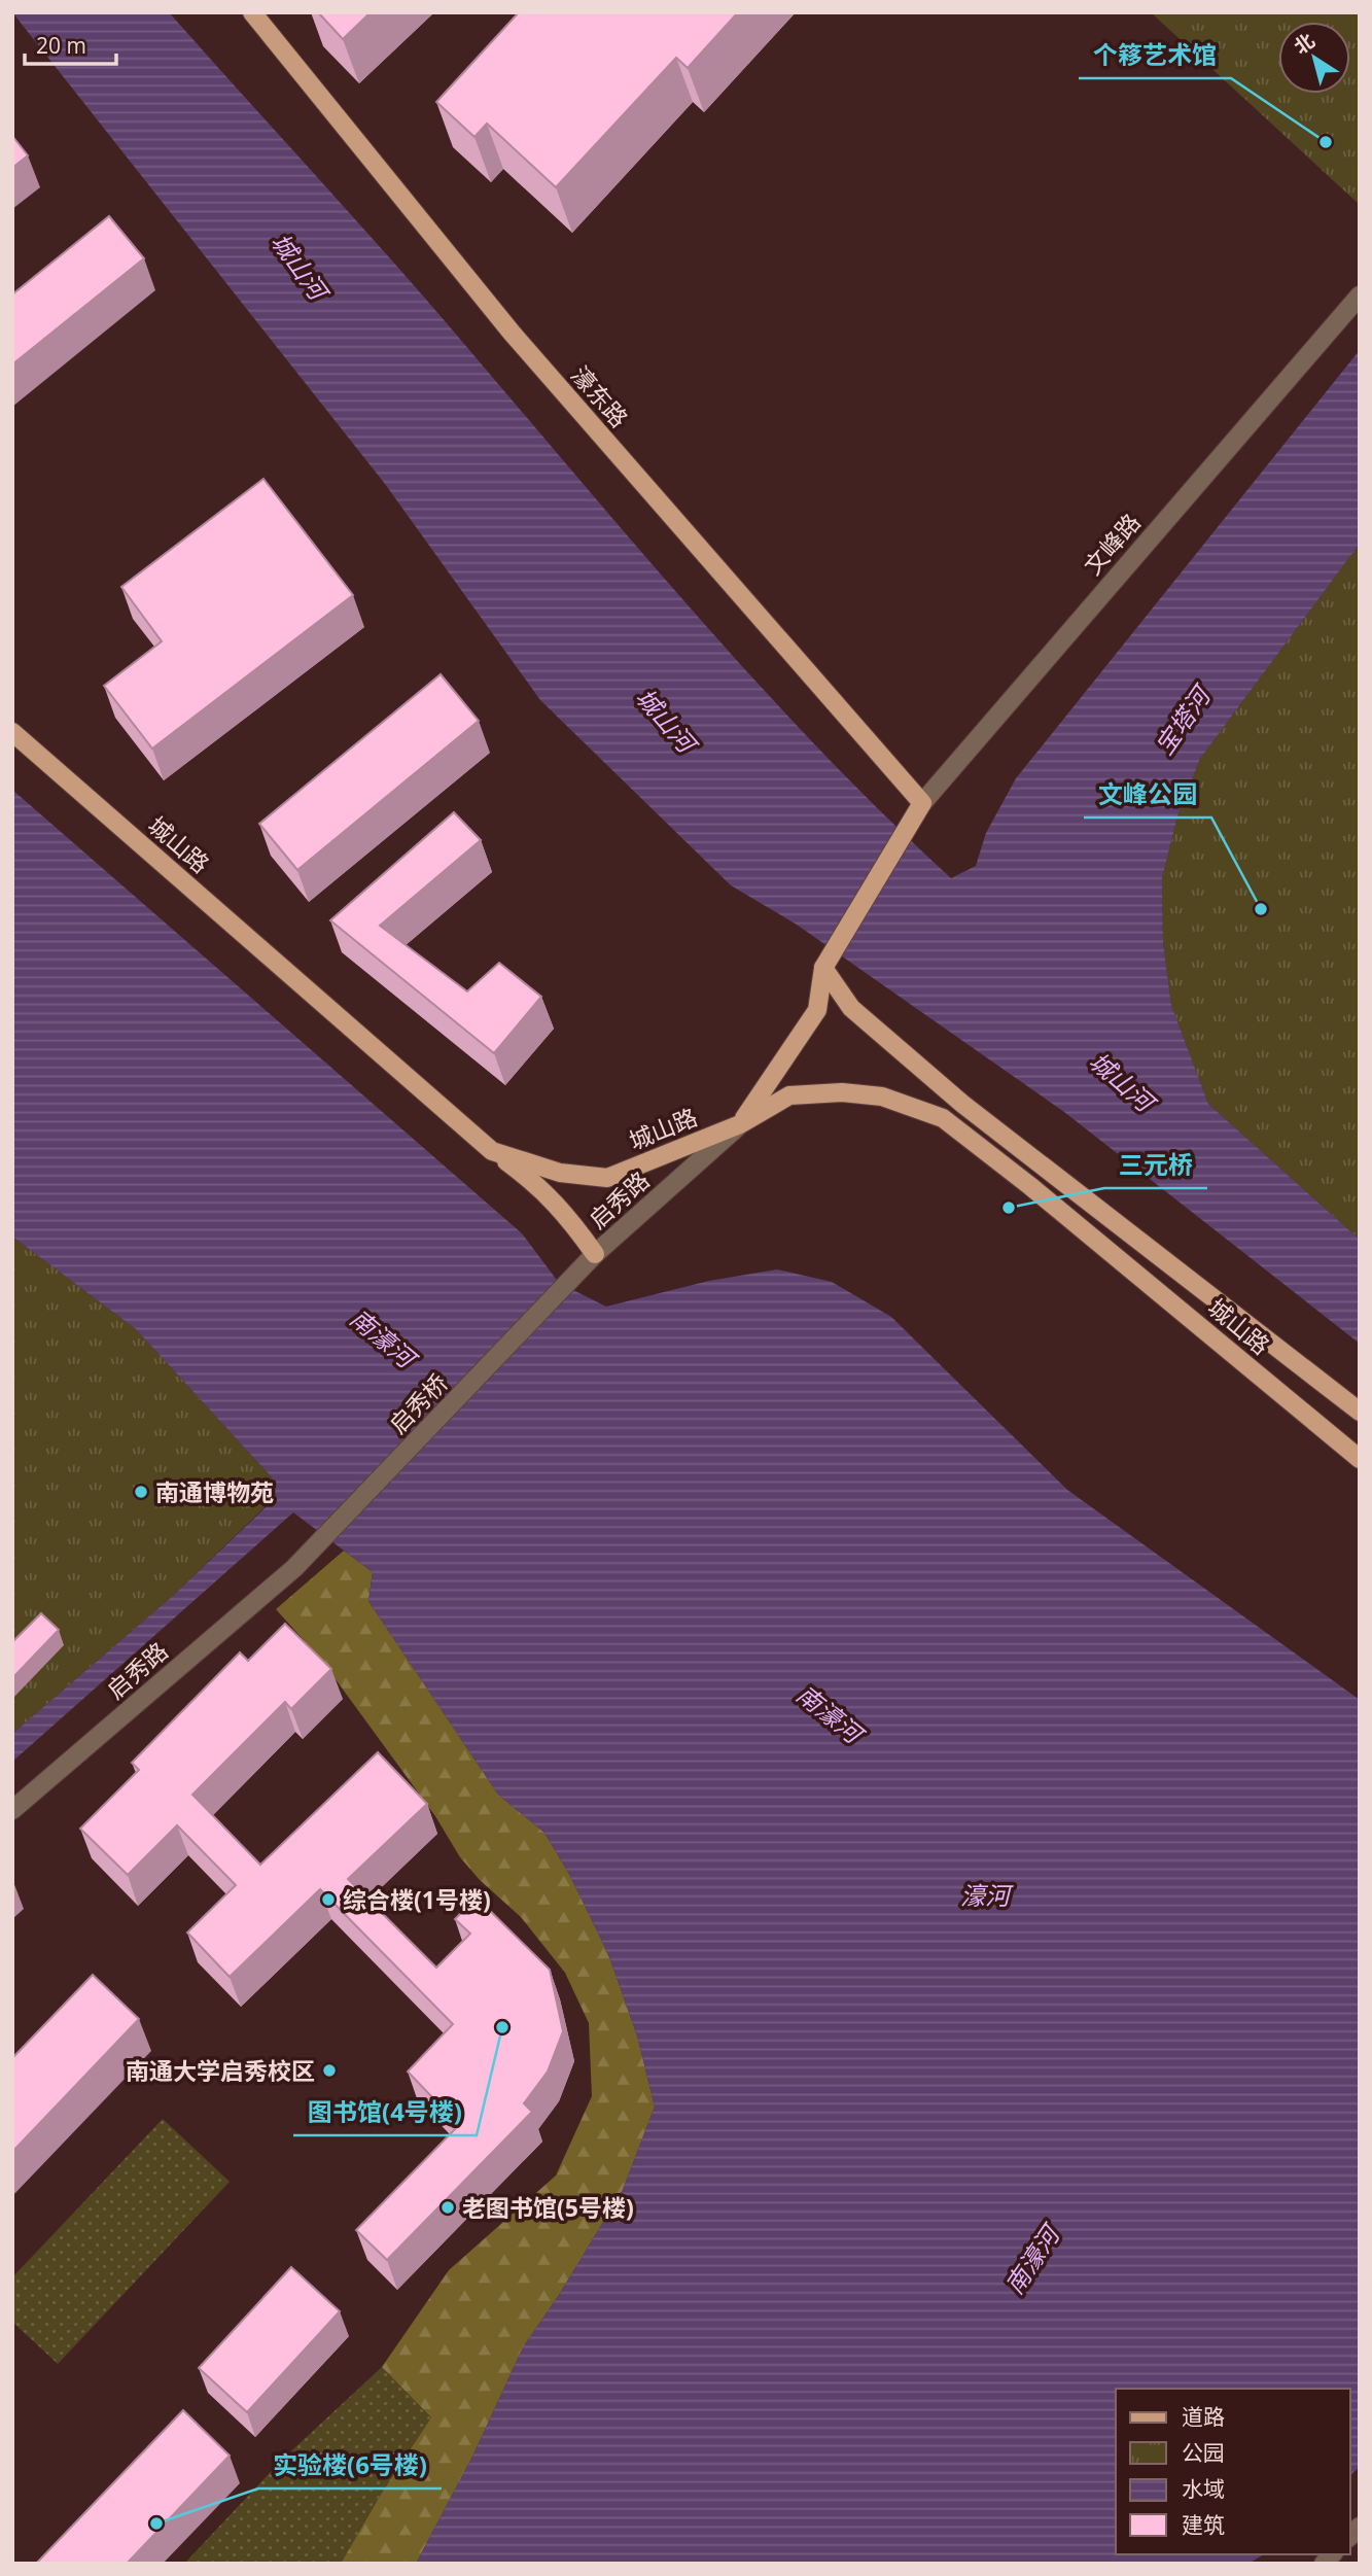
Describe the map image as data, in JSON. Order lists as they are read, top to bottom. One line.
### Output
{"streets":{"main road":["濠东路","文峰路","城山路"],"street":["启秀路","启秀桥"]},"crossings":[["濠东路","文峰路"],["文峰路","城山路"],["城山路","启秀路"],["启秀路","启秀桥"]],"water":["城山河","宝塔河","南濠河","濠河"],"places":["个簃艺术馆","文峰公园","三元桥","南通博物苑","综合楼(1号楼)","图书馆(4号楼)","南通大学启秀校区","老图书馆(5号楼)","实验楼(6号楼)"],"legend":["道路","公园","水域","建筑"],"scale_bar":"20 m","north":"top left"}
